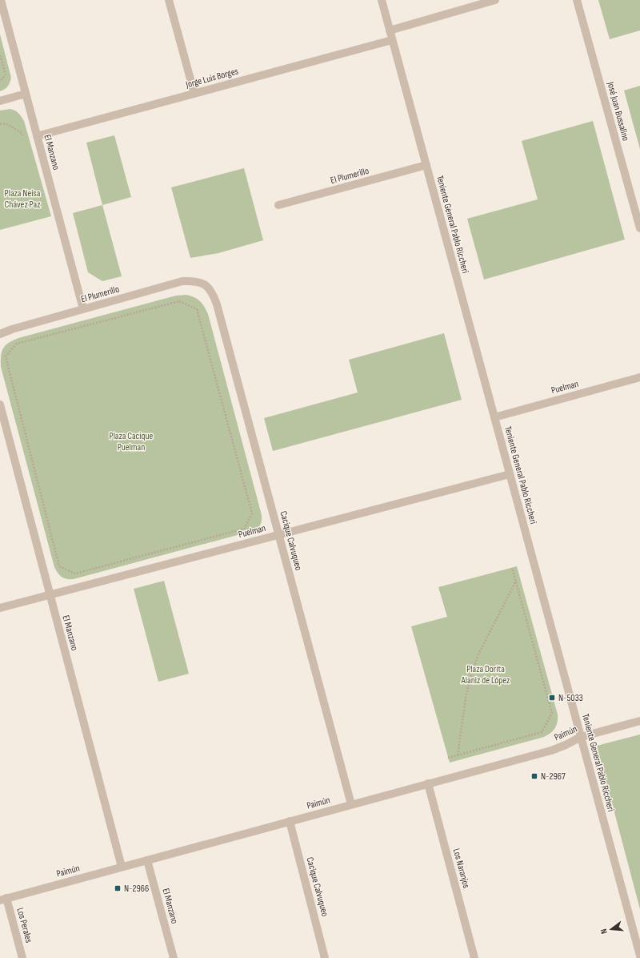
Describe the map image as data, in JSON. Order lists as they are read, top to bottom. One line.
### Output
{"streets":{"street":["Jorge Luis Borges","José Juan Bussalino","El Manzano","El Plumerillo","Teniente General Pablo Riccheri","Puelman","Cacique Calvuqueo","Paimún","Los Naranjos","Los Perales"]},"crossings":[["Jorge Luis Borges","El Manzano"],["Jorge Luis Borges","Teniente General Pablo Riccheri"],["El Manzano","El Plumerillo"],["El Manzano","Puelman"],["El Manzano","Paimún"],["El Plumerillo","Teniente General Pablo Riccheri"],["El Plumerillo","Cacique Calvuqueo"],["Teniente General Pablo Riccheri","Puelman"],["Teniente General Pablo Riccheri","Paimún"],["Puelman","Cacique Calvuqueo"],["Cacique Calvuqueo","Paimún"],["Paimún","Los Naranjos"],["Paimún","Los Perales"]],"parks":["Plaza Neisa Chávez Paz","Plaza Cacique Puelman","Plaza Dorita Alaniz de López"],"places":{"transit":["N-5033","N-2967","N-2966"]},"north":"left"}
